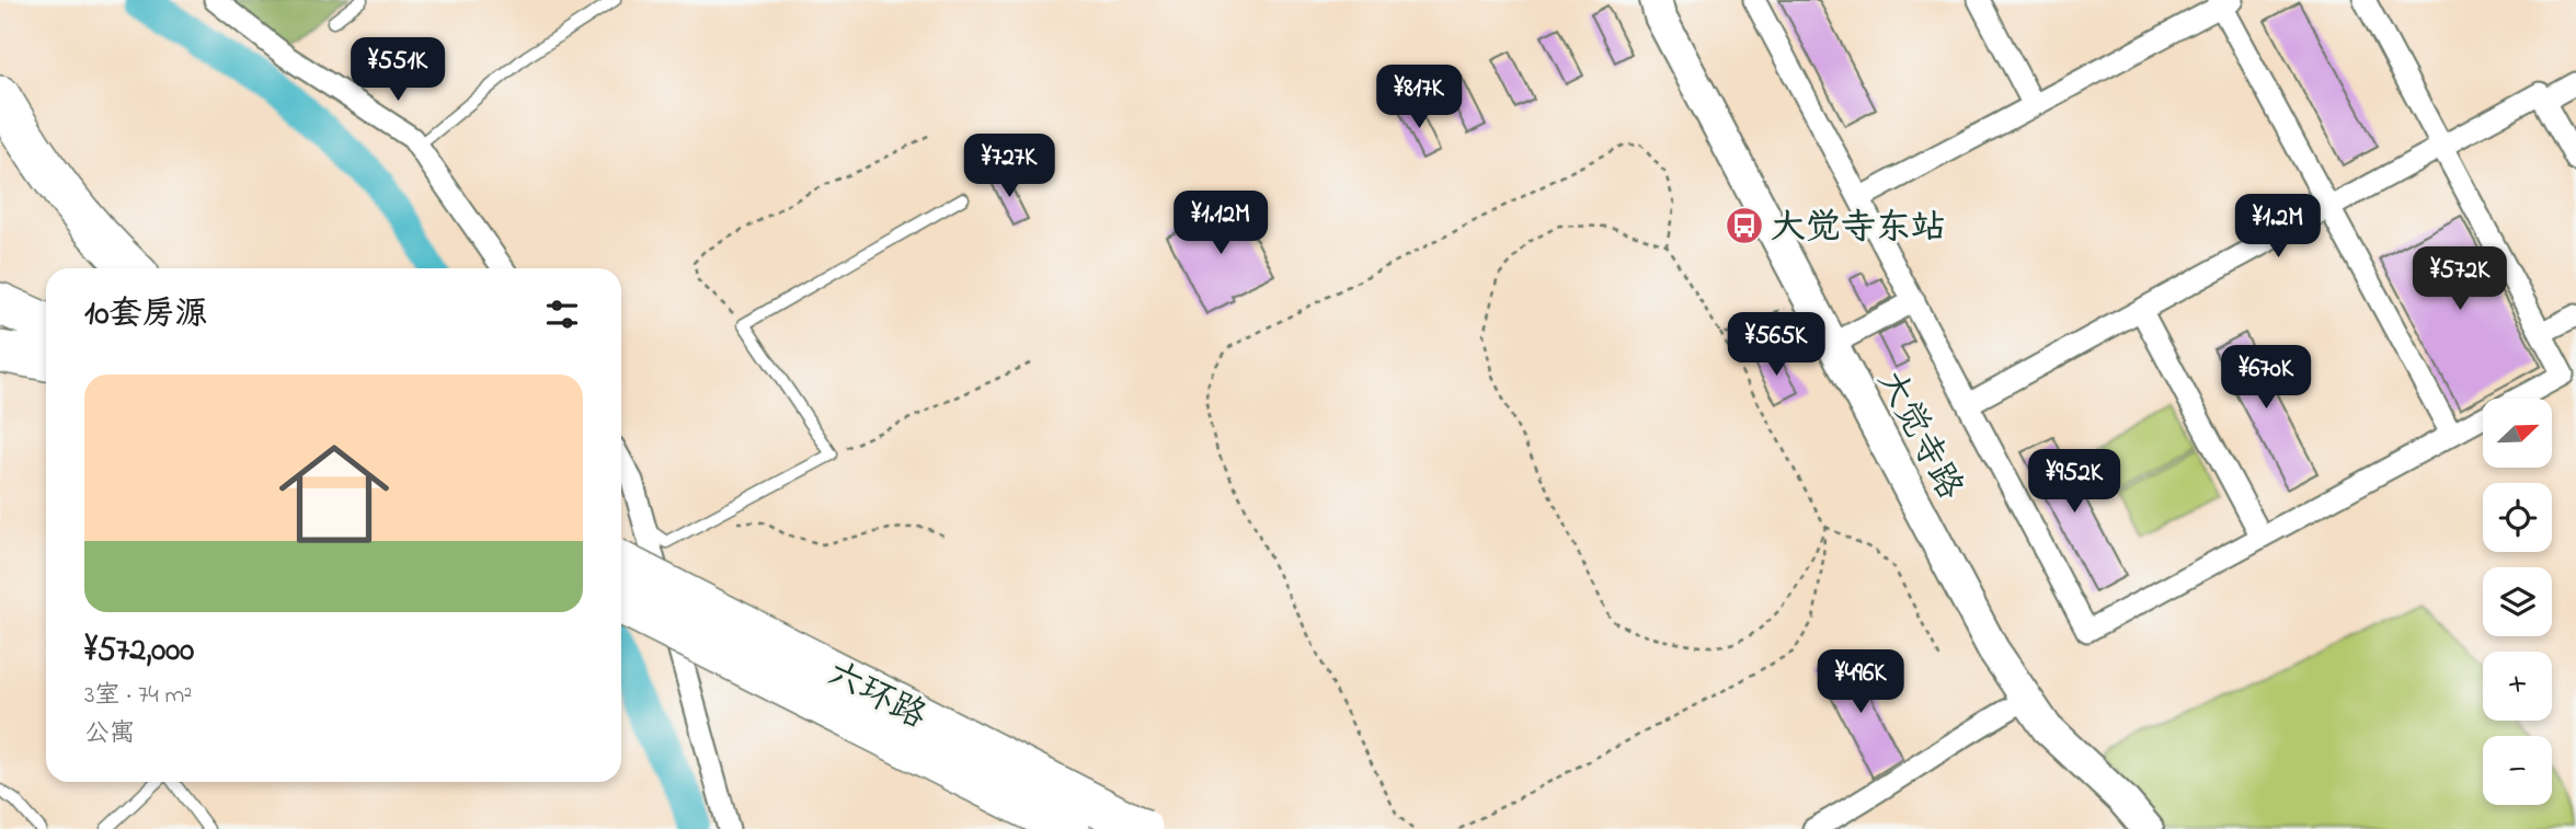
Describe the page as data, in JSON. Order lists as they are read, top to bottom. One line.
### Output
{"streets":{"highway":["六环路"],"main road":["大觉寺路"]},"places":{"bus stop":["大觉寺东站"]},"north":"top right","page":{"price":["¥551K","¥817K","¥727K","¥1.12M","¥1.2M","¥572K","¥565K","¥670K","¥952K","¥496K"],"heading":"10套房源","list":[{"name":"¥572,000","note":"3室 · 74 m² · 公寓"}],"map_buttons":["+","−"]}}
